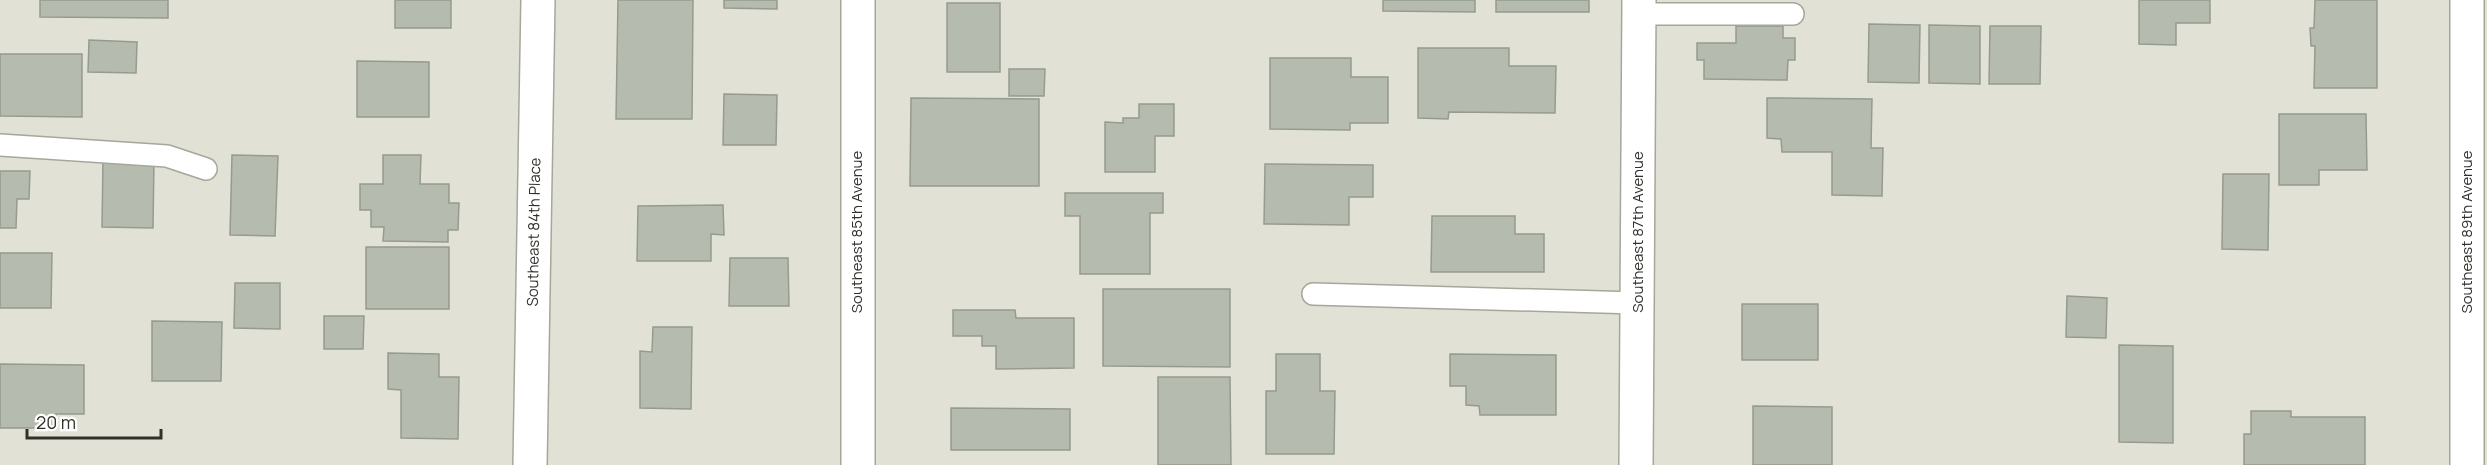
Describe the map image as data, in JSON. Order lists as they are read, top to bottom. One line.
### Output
{"streets":{"street":["Southeast 84th Place","Southeast 85th Avenue","Southeast 87th Avenue","Southeast 89th Avenue"]},"scale_bar":"20 m"}
